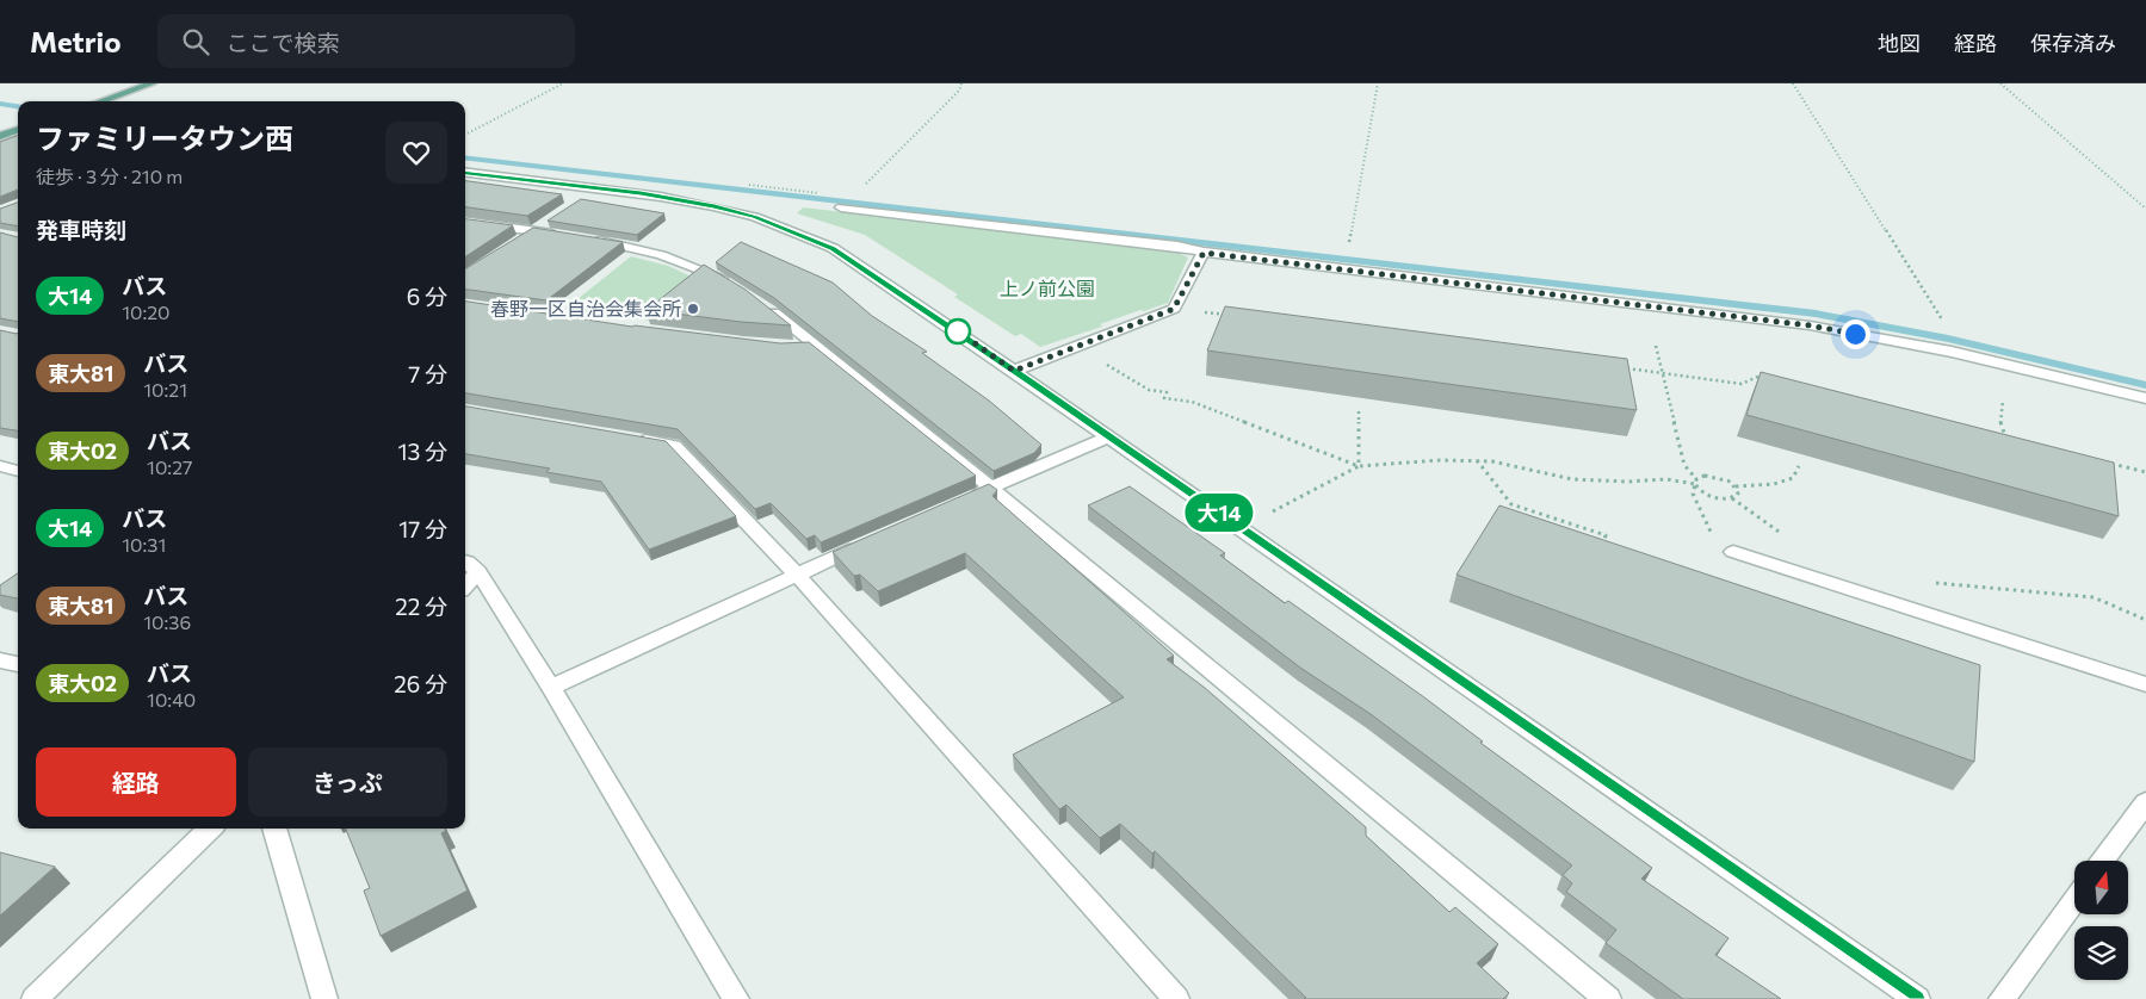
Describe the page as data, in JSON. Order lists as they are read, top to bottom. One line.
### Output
{"parks":["上ノ前公園"],"places":["春野一区自治会集会所"],"lines":["bus line 大14"],"north":"top","page":{"header":"Metrio","search":"ここで検索","nav":["地図","経路","保存済み"],"on_map":"大14","heading":[["ファミリータウン西","徒歩 · 3 分 · 210 m"],"発車時刻"],"list":[{"mark":"大14","name":"バス","note":"10:20","value":"6 分"},{"mark":"東大81","name":"バス","note":"10:21","value":"7 分"},{"mark":"東大02","name":"バス","note":"10:27","value":"13 分"},{"mark":"大14","name":"バス","note":"10:31","value":"17 分"},{"mark":"東大81","name":"バス","note":"10:36","value":"22 分"},{"mark":"東大02","name":"バス","note":"10:40","value":"26 分"}],"buttons":["経路","きっぷ"]}}
